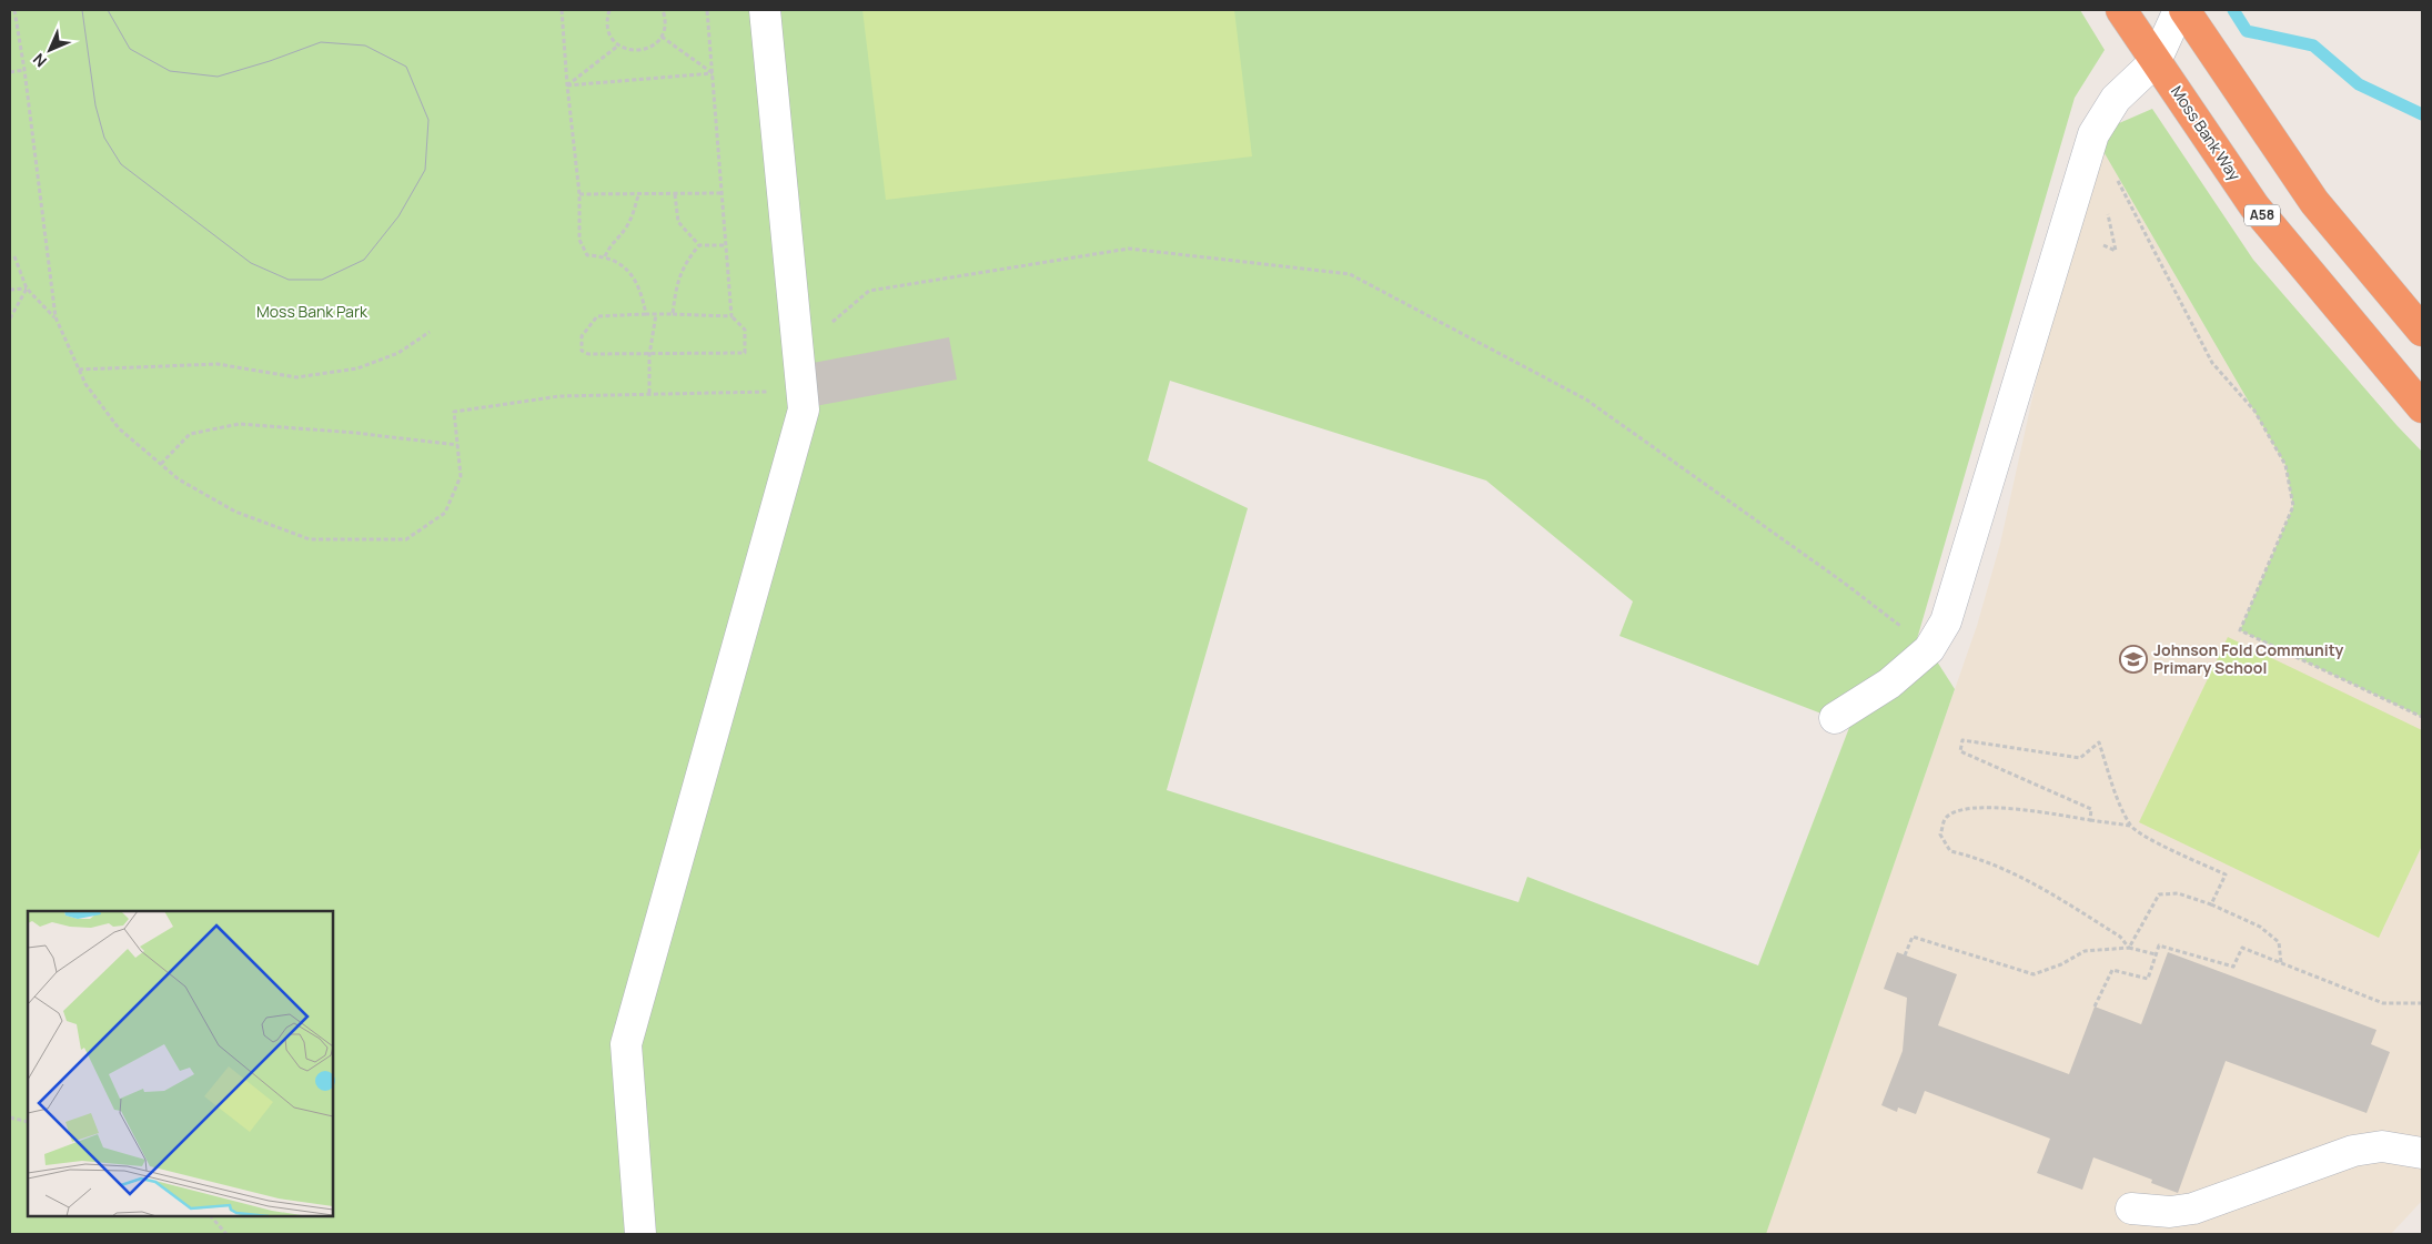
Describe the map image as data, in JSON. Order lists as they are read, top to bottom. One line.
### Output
{"streets":{"highway":["Moss Bank Way","A58"]},"parks":["Moss Bank Park"],"places":{"school or university":["Johnson Fold Community Primary School"]},"north":"bottom left"}
